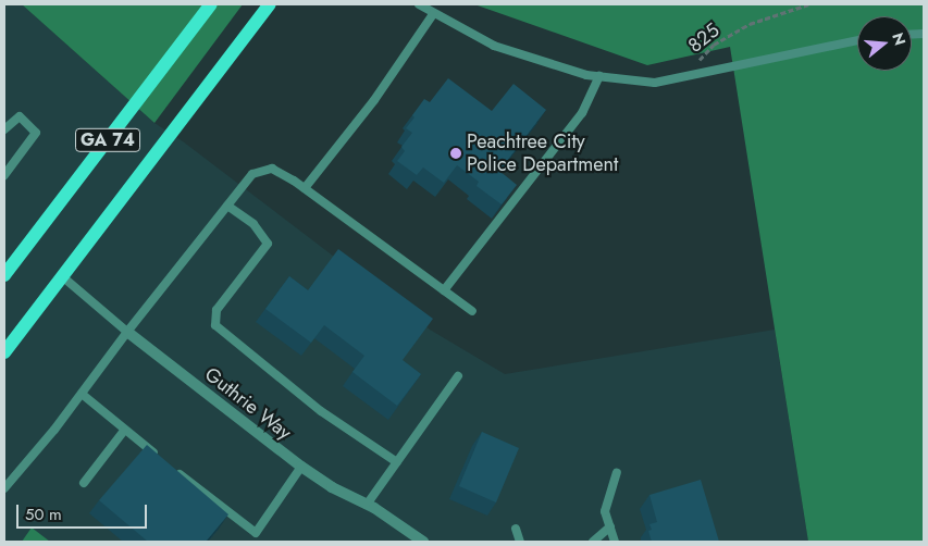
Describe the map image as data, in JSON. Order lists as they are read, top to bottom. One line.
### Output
{"streets":{"main road":["GA 74"],"street":["Guthrie Way"],"path":["825"]},"crossings":[["GA 74","Guthrie Way"]],"places":["Peachtree City Police Department"],"scale_bar":"50 m","north":"right"}
